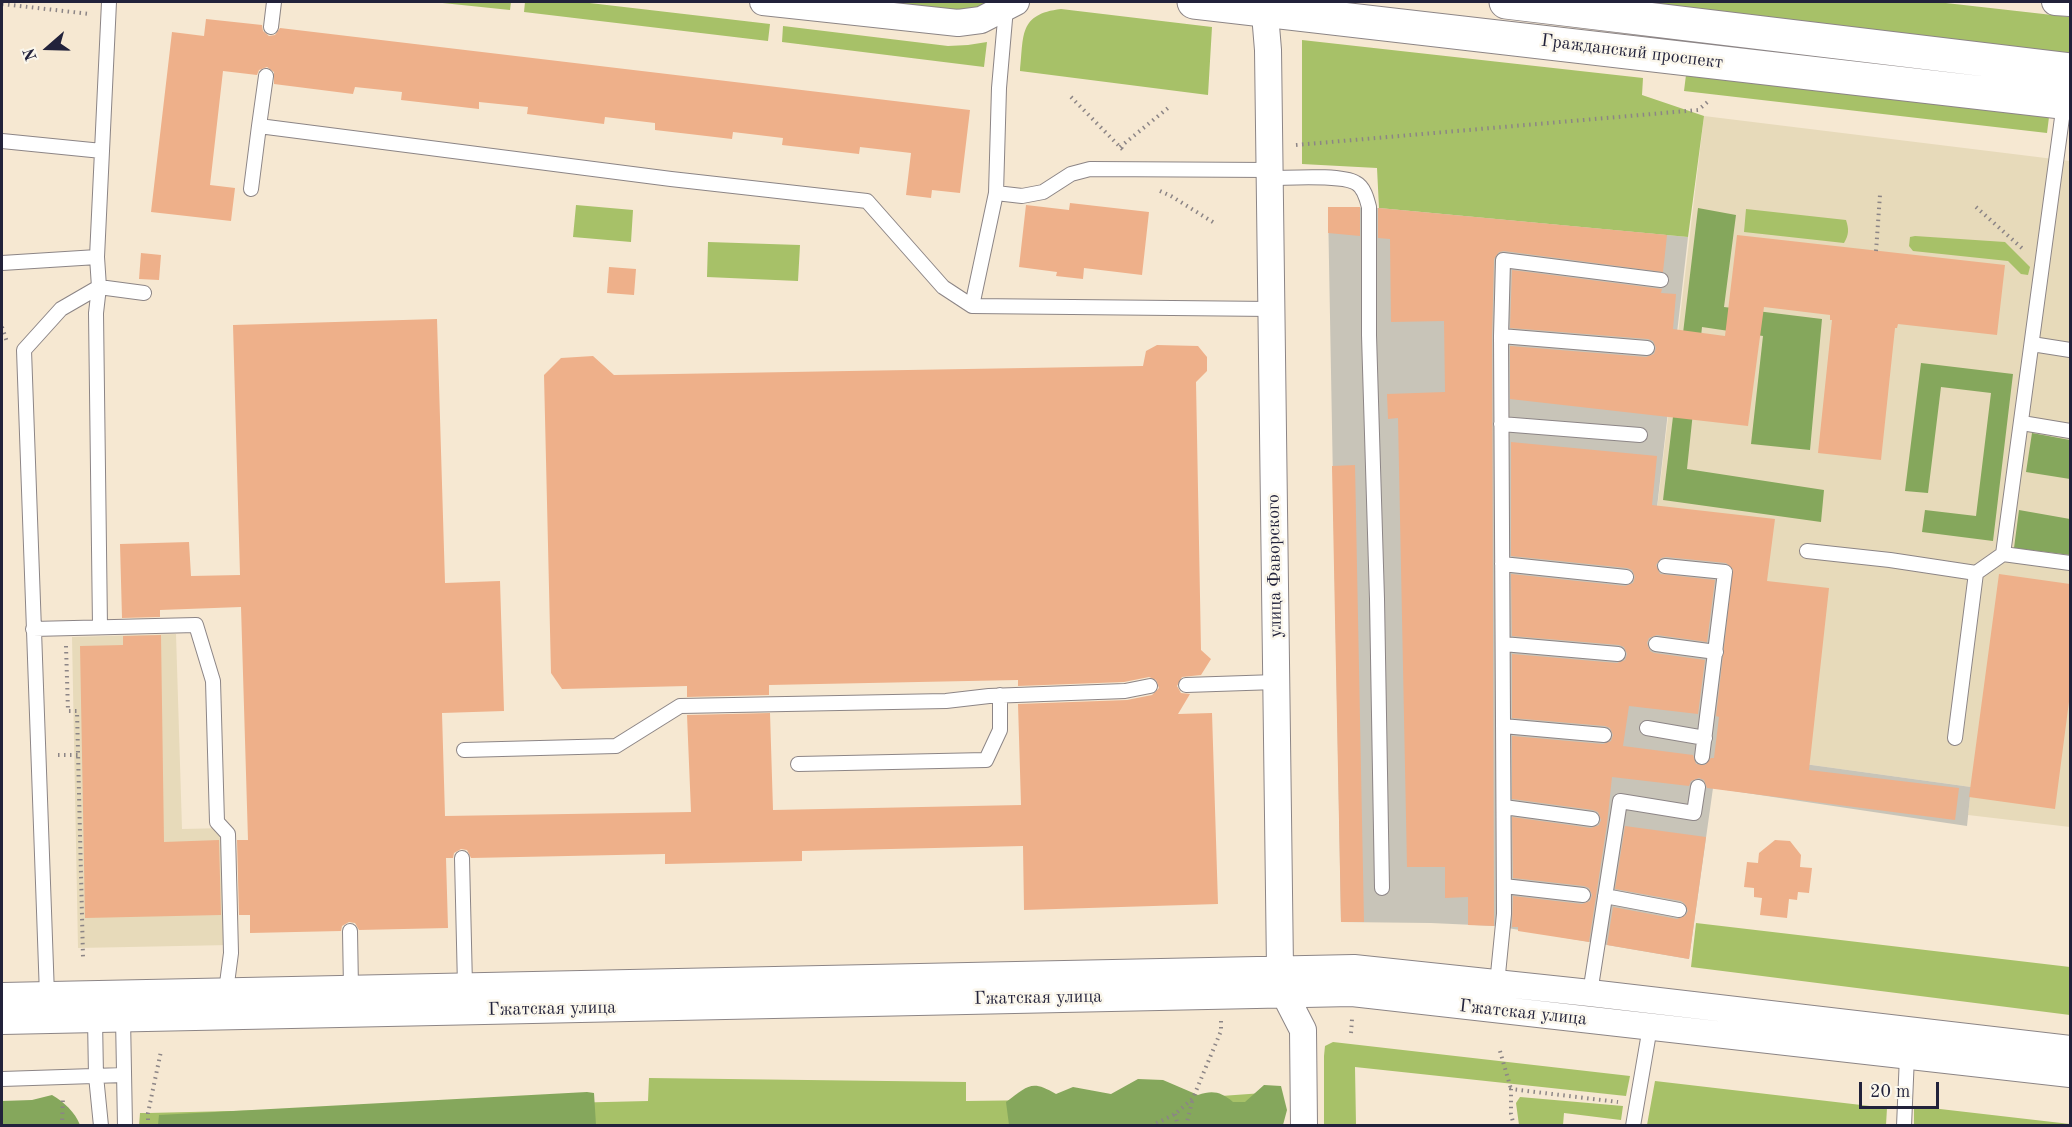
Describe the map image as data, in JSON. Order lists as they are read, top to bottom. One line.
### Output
{"streets":{"main road":["Гражданский проспект"],"street":["улица Фаворского","Гжатская улица"]},"crossings":[["Гражданский проспект","улица Фаворского"],["улица Фаворского","Гжатская улица"]],"scale_bar":"20 m","north":"left"}
